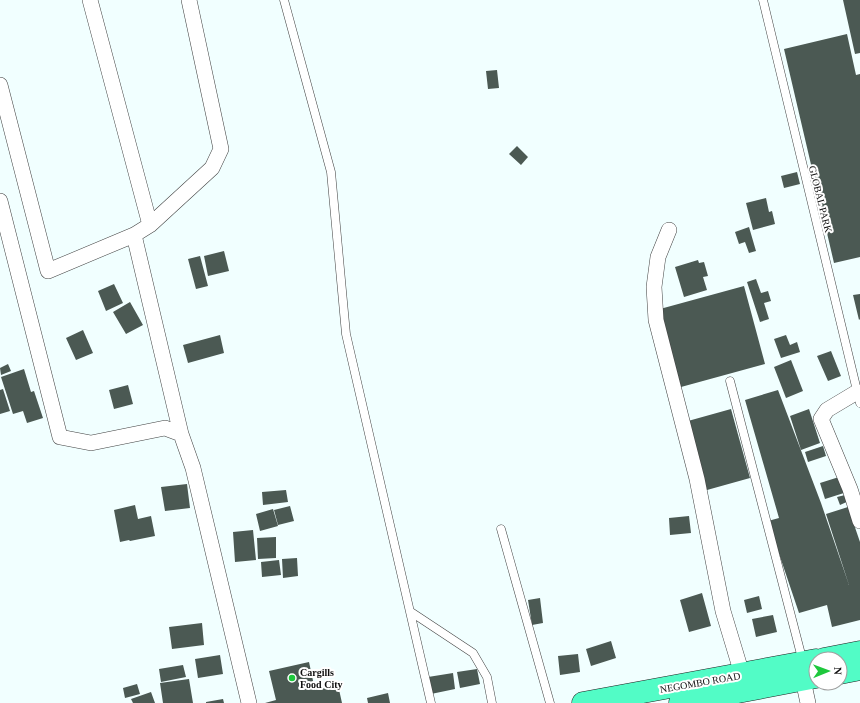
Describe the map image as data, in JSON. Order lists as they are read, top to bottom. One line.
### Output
{"streets":{"highway":["NEGOMBO ROAD"],"lane":["GLOBAL PARK"]},"places":["Cargills Food City"],"north":"right"}
